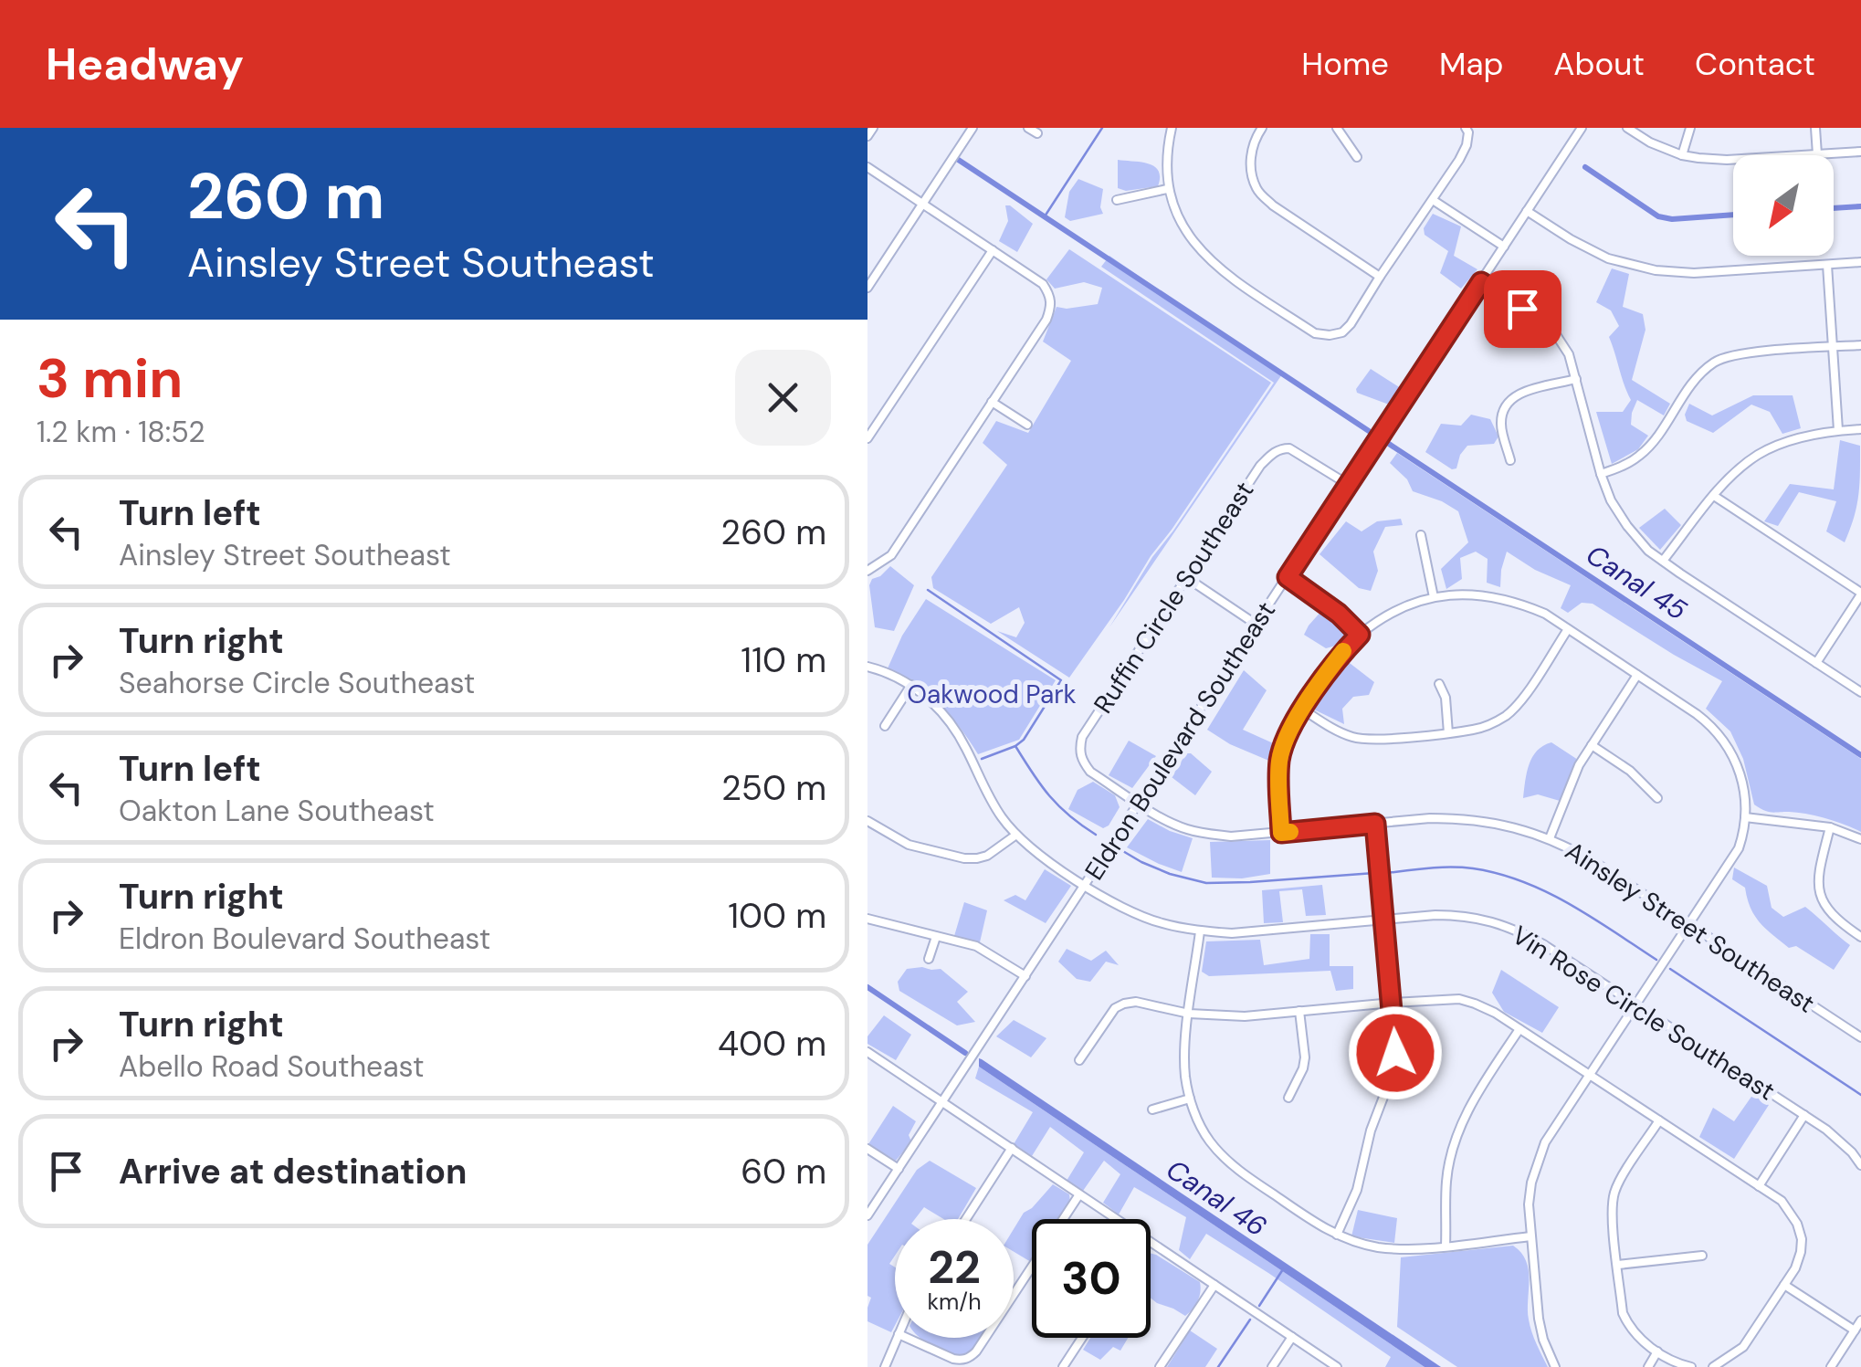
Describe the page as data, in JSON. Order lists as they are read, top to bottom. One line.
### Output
{"streets":{"street":["Ruffin Circle Southeast","Eldron Boulevard Southeast","Ainsley Street Southeast","Vin Rose Circle Southeast"]},"crossings":[["Ruffin Circle Southeast","Eldron Boulevard Southeast"],["Ruffin Circle Southeast","Ainsley Street Southeast"],["Eldron Boulevard Southeast","Ainsley Street Southeast"],["Eldron Boulevard Southeast","Vin Rose Circle Southeast"]],"water":["Canal 45","Canal 46"],"parks":["Oakwood Park"],"north":"bottom left","page":{"header":"Headway","nav":["Home","Map","About","Contact"],"turn":["260 m","Ainsley Street Southeast"],"heading":["3 min","1.2 km · 18:52"],"list":[{"name":"Turn left","note":"Ainsley Street Southeast","value":"260 m"},{"name":"Turn right","note":"Seahorse Circle Southeast","value":"110 m"},{"name":"Turn left","note":"Oakton Lane Southeast","value":"250 m"},{"name":"Turn right","note":"Eldron Boulevard Southeast","value":"100 m"},{"name":"Turn right","note":"Abello Road Southeast","value":"400 m"},{"name":"Arrive at destination","value":"60 m"}],"speed":"22 km/h","limit":"30"}}
